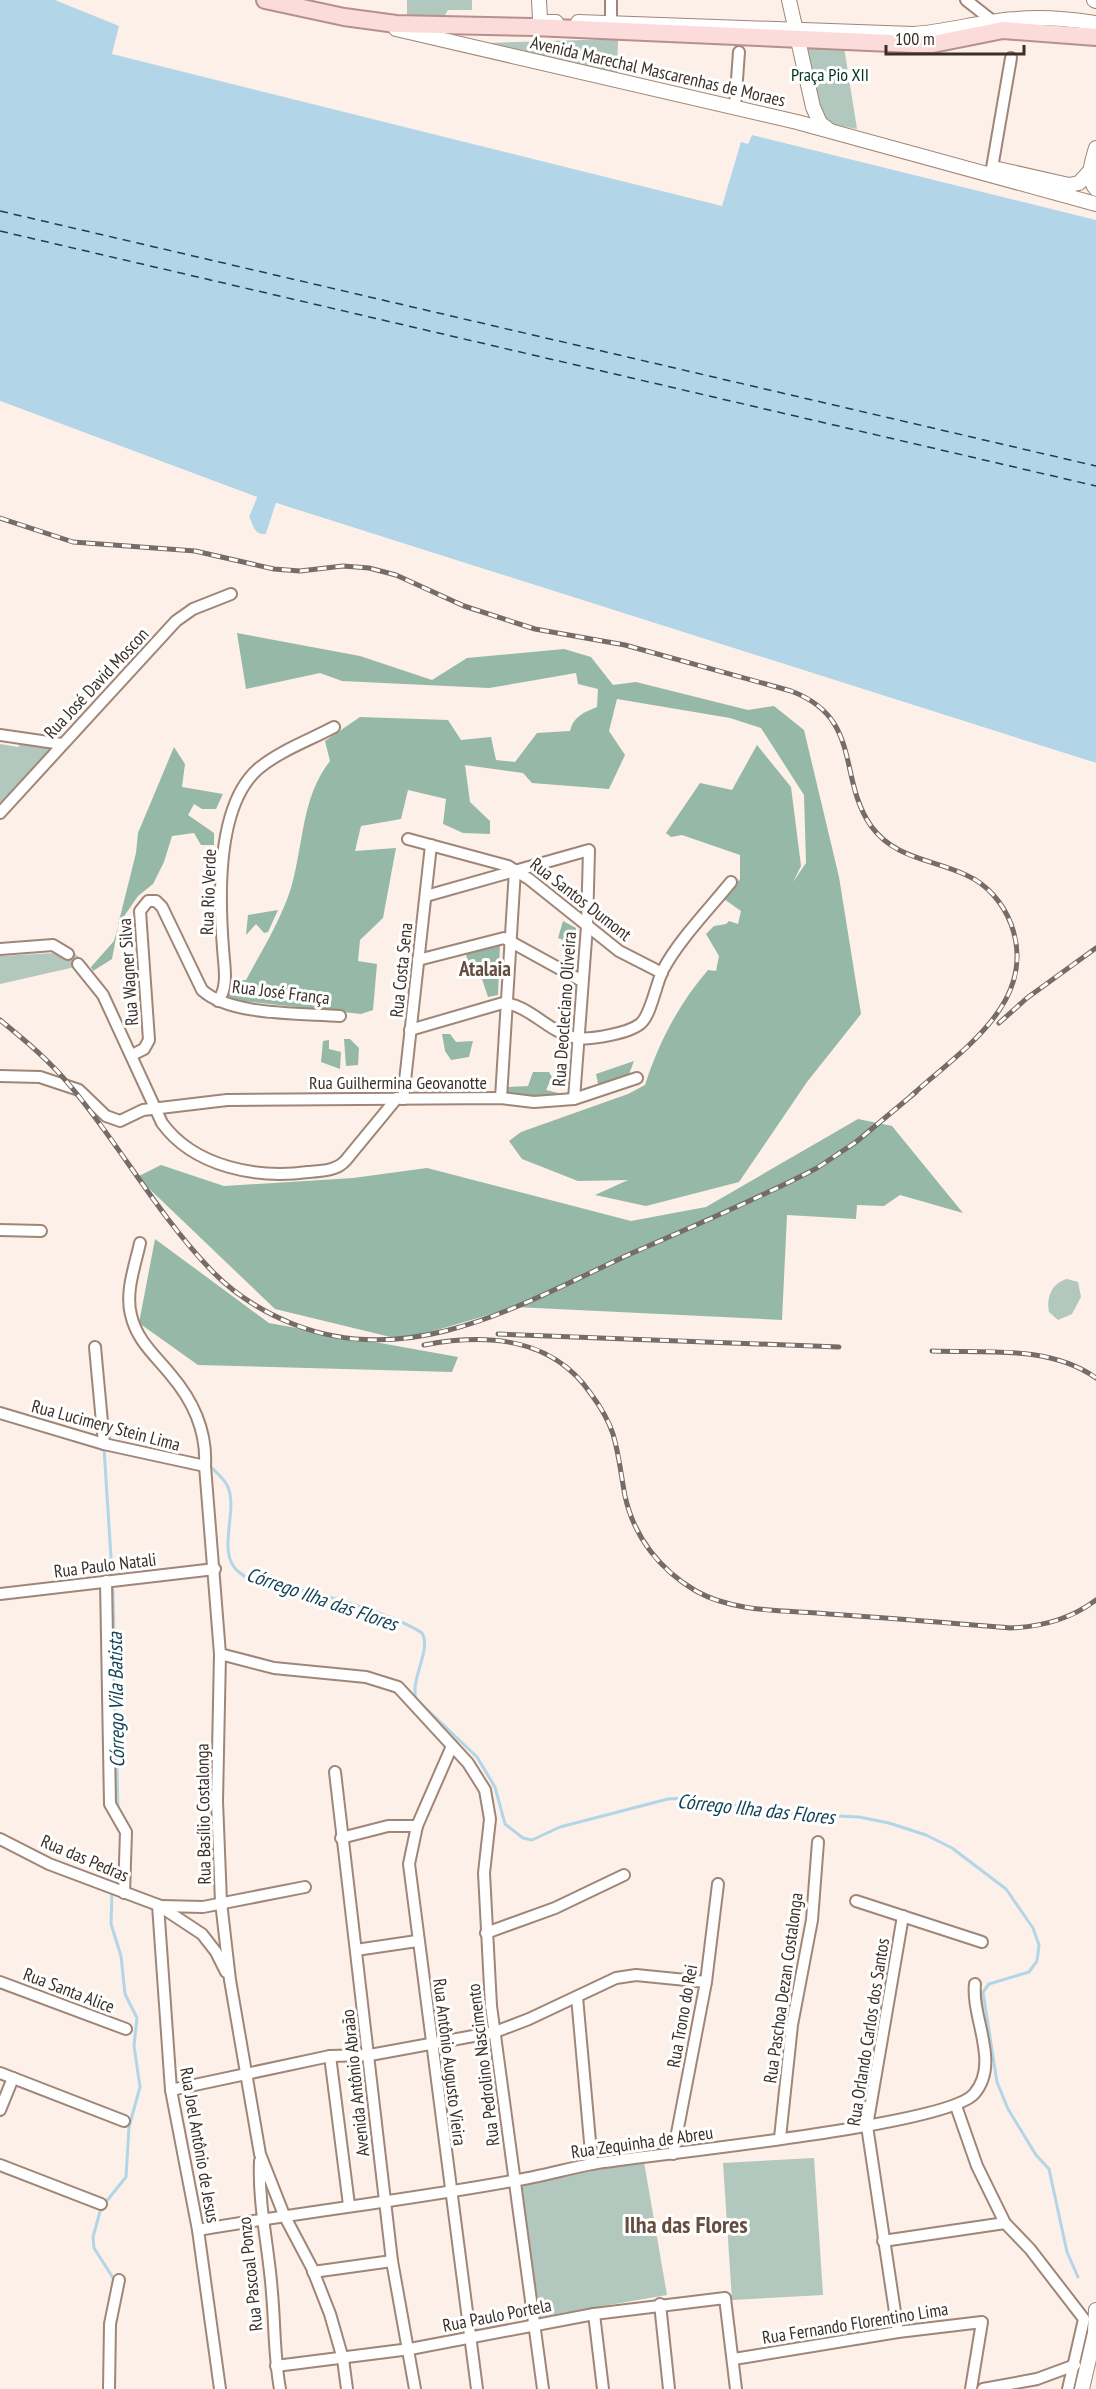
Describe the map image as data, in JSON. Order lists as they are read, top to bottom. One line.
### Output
{"streets":{"main road":["Avenida Marechal Mascarenhas de Moraes"],"street":["Rua José David Moscon","Rua Rio Verde","Rua Santos Dumont","Rua Costa Sena","Rua Wagner Silva","Rua José França","Rua Deocleciano Oliveira","Rua Guilhermina Geovanotte","Rua Lucimery Stein Lima","Rua Paulo Natali","Rua Basílio Costalonga","Rua das Pedras","Rua Paschoa Dezan Costalonga","Rua Santa Alice","Rua Trono do Rei","Rua Orlando Carlos dos Santos","Rua Antônio Augusto Vieira","Rua Pedrolino Nascimento","Avenida Antônio Abraão","Rua Zequinha de Abreu","Rua Joel Antônio de Jesus","Rua Pascoal Ponzo","Rua Paulo Portela","Rua Fernando Florentino Lima"]},"crossings":[["Rua Rio Verde","Rua Wagner Silva"],["Rua Rio Verde","Rua José França"],["Rua Santos Dumont","Rua Costa Sena"],["Rua Santos Dumont","Rua Deocleciano Oliveira"],["Rua Costa Sena","Rua Guilhermina Geovanotte"],["Rua Wagner Silva","Rua José França"],["Rua Deocleciano Oliveira","Rua Guilhermina Geovanotte"],["Rua Lucimery Stein Lima","Rua Basílio Costalonga"],["Rua Paulo Natali","Rua Basílio Costalonga"],["Rua Basílio Costalonga","Rua das Pedras"],["Rua Basílio Costalonga","Rua Pedrolino Nascimento"],["Rua Basílio Costalonga","Rua Zequinha de Abreu"],["Rua Basílio Costalonga","Rua Pascoal Ponzo"],["Rua Basílio Costalonga","Rua Paulo Portela"],["Rua das Pedras","Rua Joel Antônio de Jesus"],["Rua Paschoa Dezan Costalonga","Rua Zequinha de Abreu"],["Rua Trono do Rei","Rua Zequinha de Abreu"],["Rua Orlando Carlos dos Santos","Rua Zequinha de Abreu"],["Rua Orlando Carlos dos Santos","Rua Fernando Florentino Lima"],["Rua Antônio Augusto Vieira","Rua Pedrolino Nascimento"],["Rua Antônio Augusto Vieira","Rua Zequinha de Abreu"],["Rua Antônio Augusto Vieira","Rua Paulo Portela"],["Rua Pedrolino Nascimento","Rua Zequinha de Abreu"],["Rua Pedrolino Nascimento","Rua Paulo Portela"],["Avenida Antônio Abraão","Rua Zequinha de Abreu"],["Avenida Antônio Abraão","Rua Paulo Portela"],["Rua Zequinha de Abreu","Rua Joel Antônio de Jesus"],["Rua Zequinha de Abreu","Rua Pascoal Ponzo"],["Rua Pascoal Ponzo","Rua Paulo Portela"],["Rua Paulo Portela","Rua Fernando Florentino Lima"]],"districts":["Atalaia","Ilha das Flores"],"water":["Córrego Ilha das Flores","Córrego Vila Batista"],"parks":["Praça Pio XII"],"scale_bar":"100 m"}
